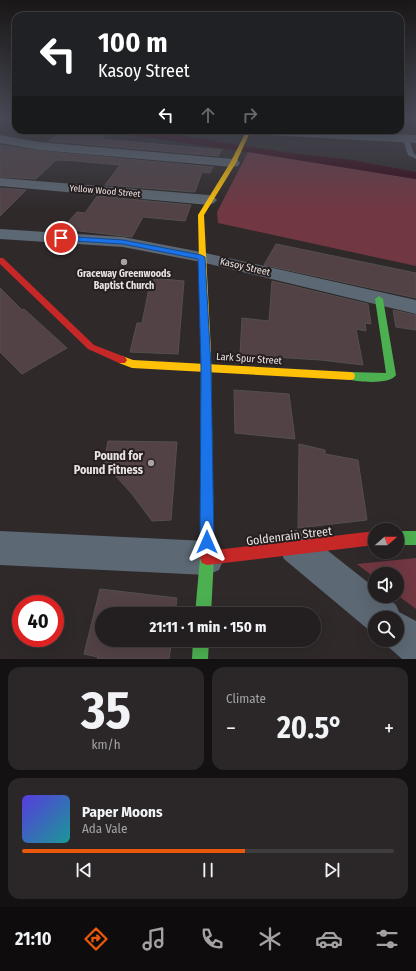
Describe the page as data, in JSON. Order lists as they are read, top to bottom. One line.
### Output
{"streets":{"street":["Yellow Wood Street","Kasoy Street","Lark Spur Street","Goldenrain Street"]},"crossings":[["Kasoy Street","Lark Spur Street"]],"places":["Graceway Greenwoods Baptist Church","Pound for Pound Fitness"],"north":"right","page":{"turn":["100 m","Kasoy Street"],"limit":"40","trip":"21:11 · 1 min · 150 m","tile":[["35","km/h"],"Climate"],"heat":["−","20.5°","+"],"song":["Paper Moons","Ada Vale"],"tabs":"21:10"}}
